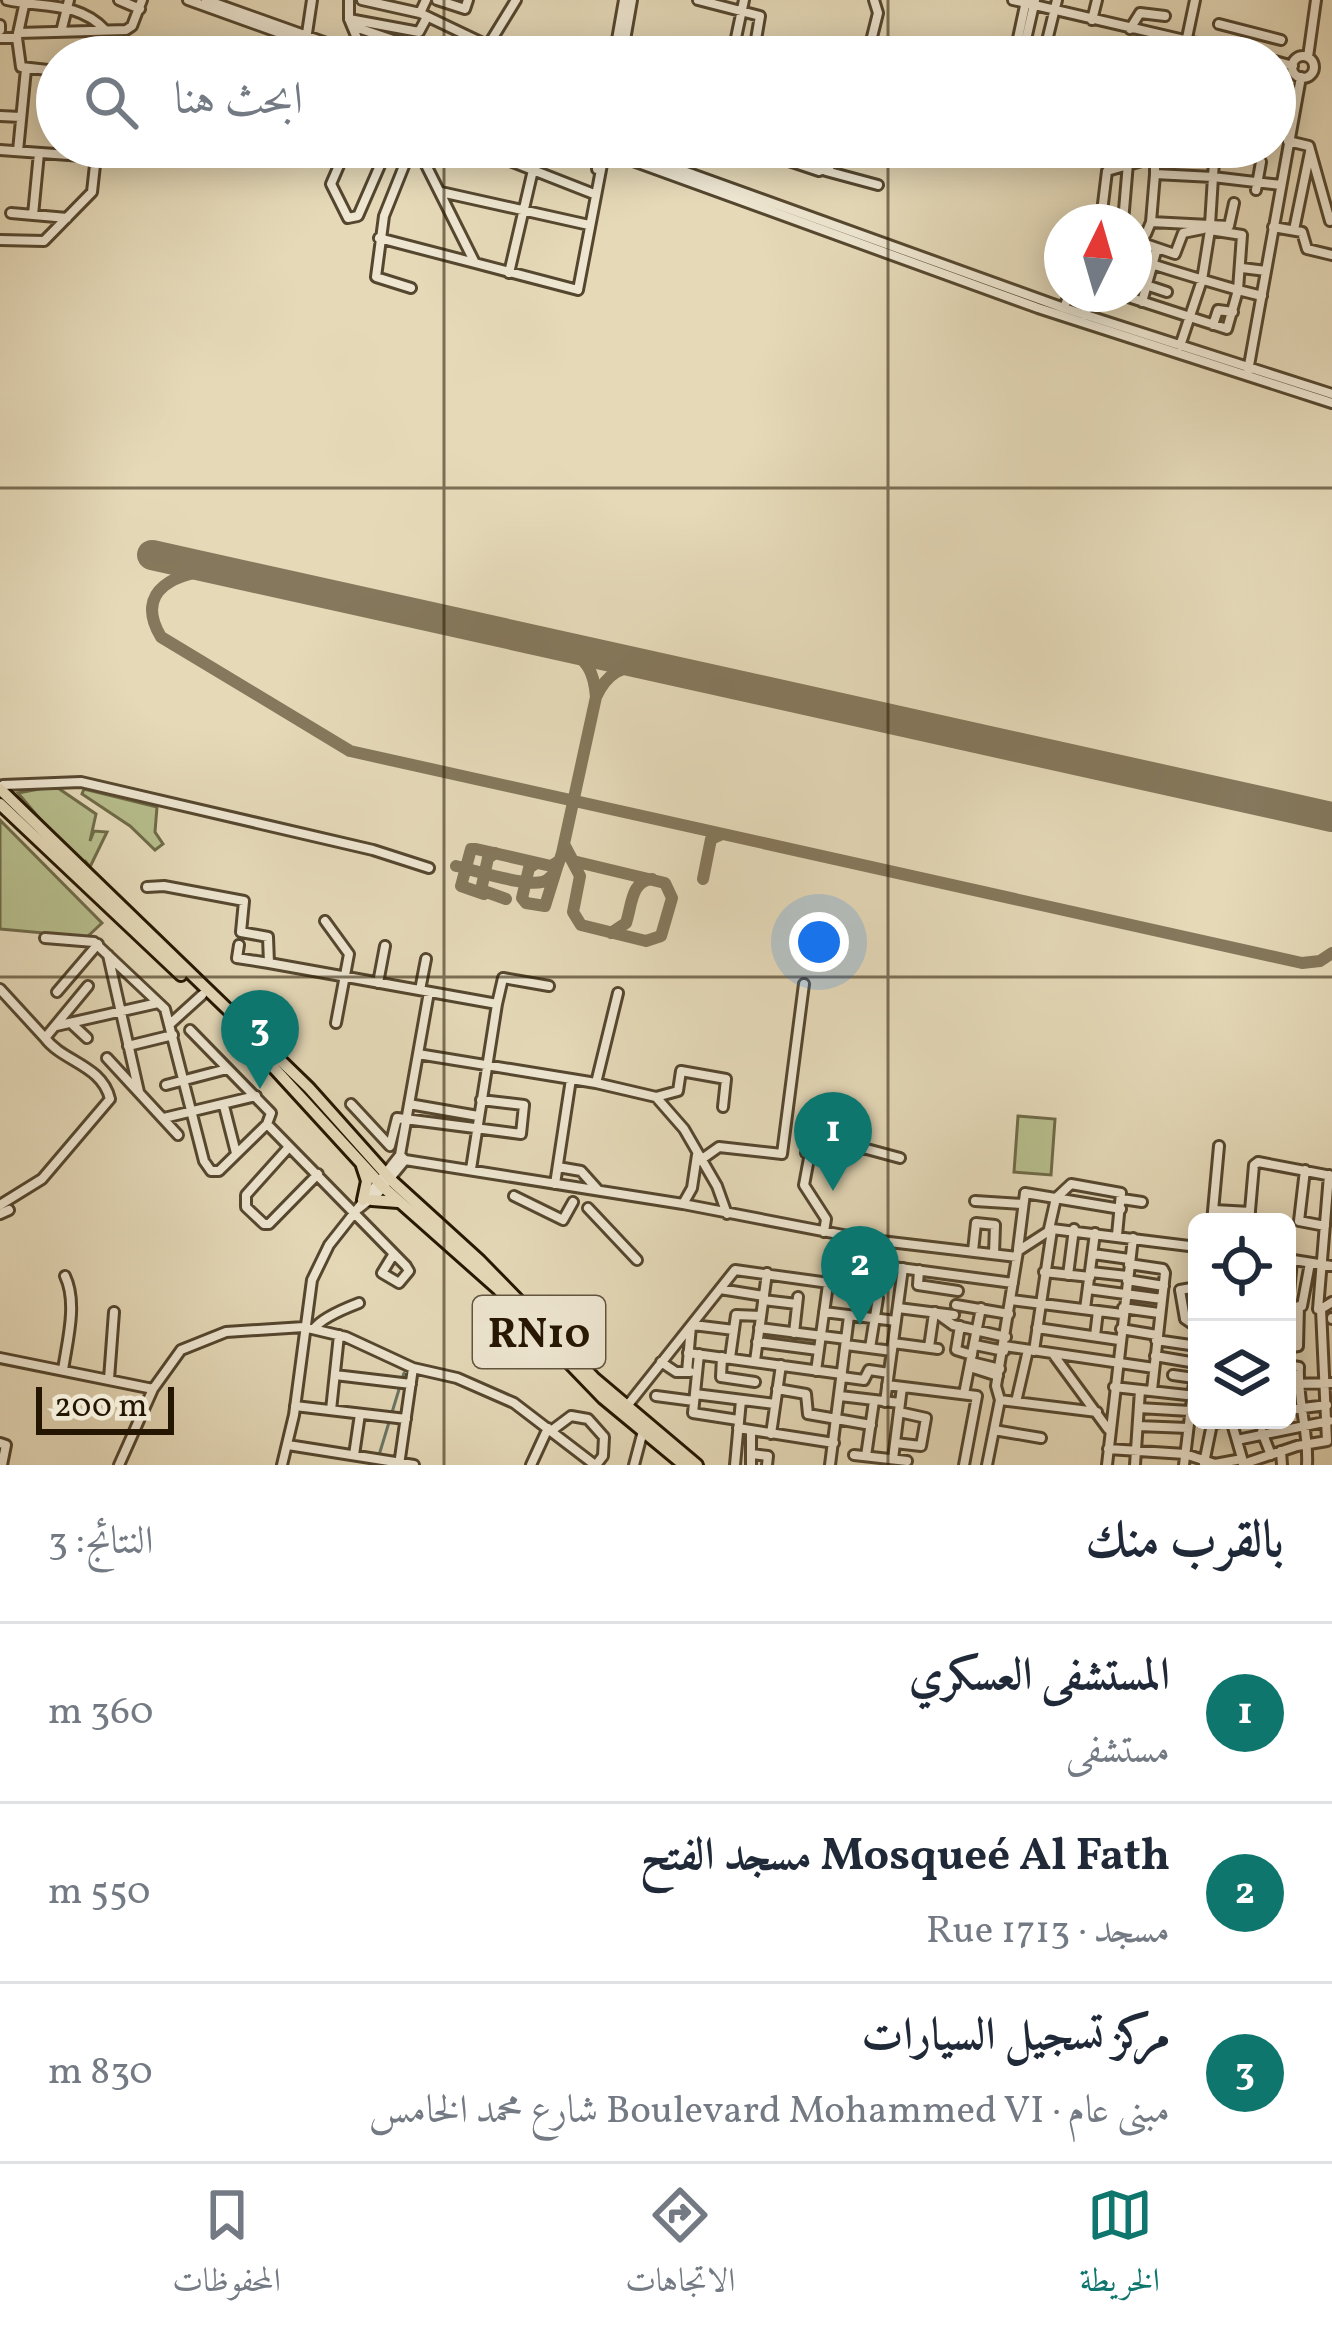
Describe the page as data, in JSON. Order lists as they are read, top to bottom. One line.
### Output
{"streets":{"main road":["RN10"]},"scale_bar":"200 m","north":"top","page":{"search":"ابحث هنا","pins":["3","1","2"],"scale":"200 m","heading":["بالقرب منك","النتائج: 3"],"list":[{"mark":"1","name":"المستشفى العسكري","note":"مستشفى","value":"360 m"},{"mark":"2","name":"Mosqueé Al Fath مسجد الفتح","note":"مسجد · Rue 1713","value":"550 m"},{"mark":"3","name":"مركز تسجيل السيارات","note":"مبنى عام · Boulevard Mohammed VI شارع محمد الخامس","value":"830 m"}],"nav":["الخريطة","الاتجاهات","المحفوظات"]}}
